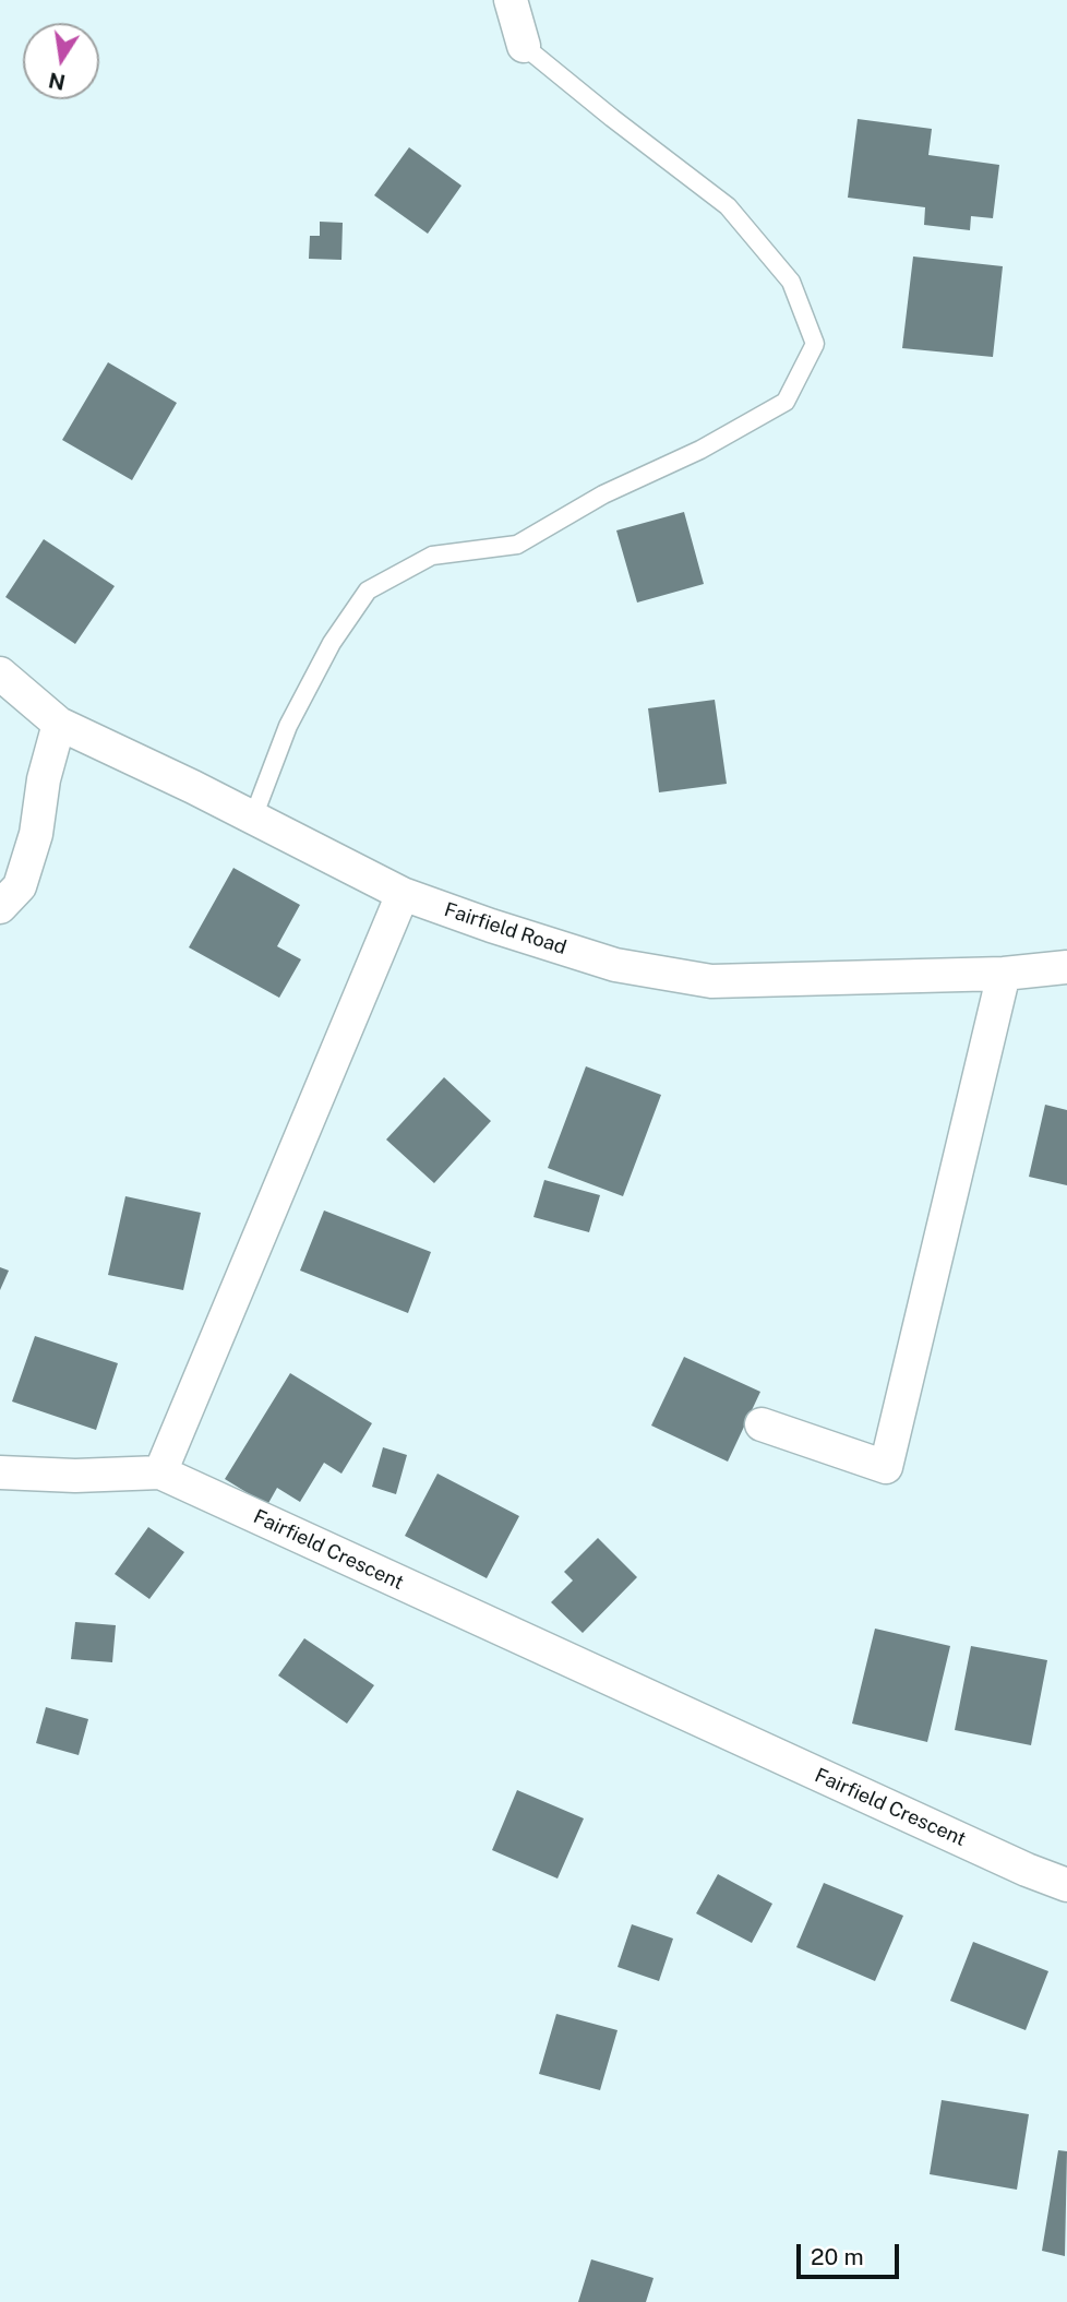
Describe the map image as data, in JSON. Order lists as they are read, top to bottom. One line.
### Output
{"streets":{"street":["Fairfield Road","Fairfield Crescent"]},"scale_bar":"20 m","north":"bottom"}
